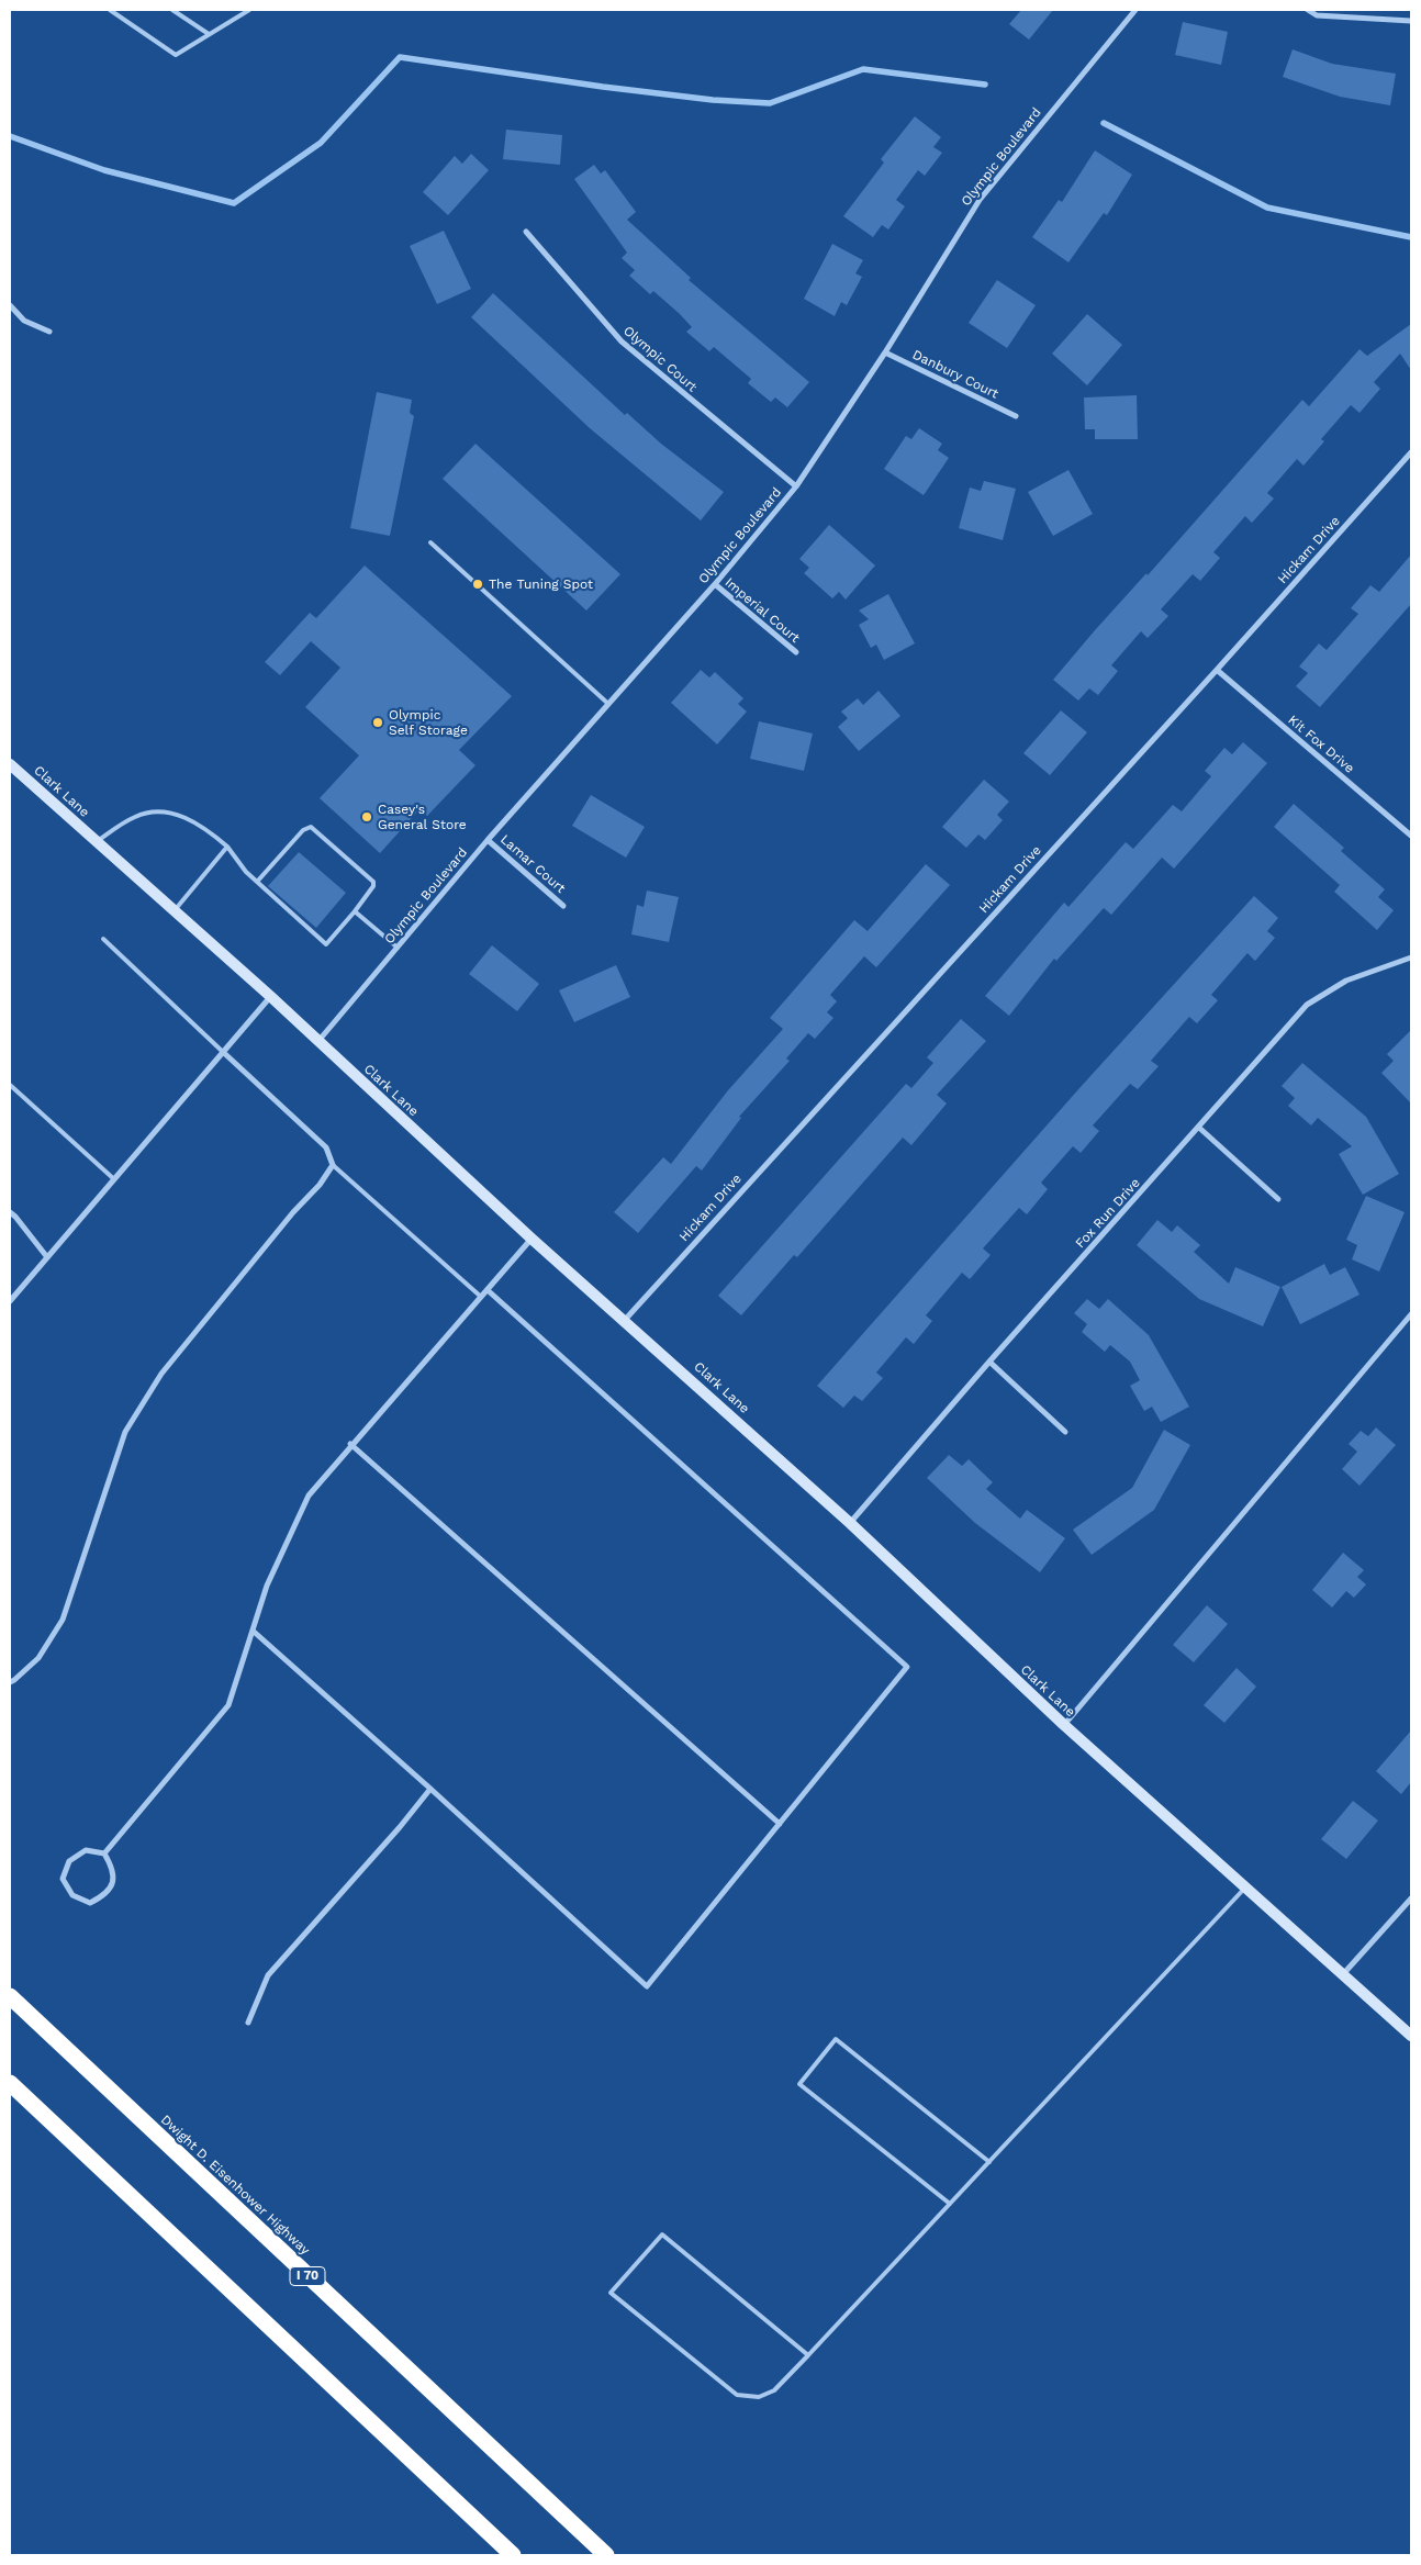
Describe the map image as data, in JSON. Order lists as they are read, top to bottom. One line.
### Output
{"streets":{"highway":["Dwight D. Eisenhower Highway","I 70"],"main road":["Clark Lane"],"street":["Olympic Boulevard","Olympic Court","Danbury Court","Hickam Drive","Imperial Court","Kit Fox Drive","Lamar Court","Fox Run Drive"]},"crossings":[["Olympic Boulevard","Olympic Court"],["Olympic Boulevard","Danbury Court"],["Olympic Boulevard","Imperial Court"],["Olympic Boulevard","Clark Lane"],["Olympic Boulevard","Lamar Court"],["Hickam Drive","Kit Fox Drive"],["Hickam Drive","Clark Lane"],["Clark Lane","Fox Run Drive"]],"places":["The Tuning Spot","Olympic Self Storage","Casey's General Store"]}
